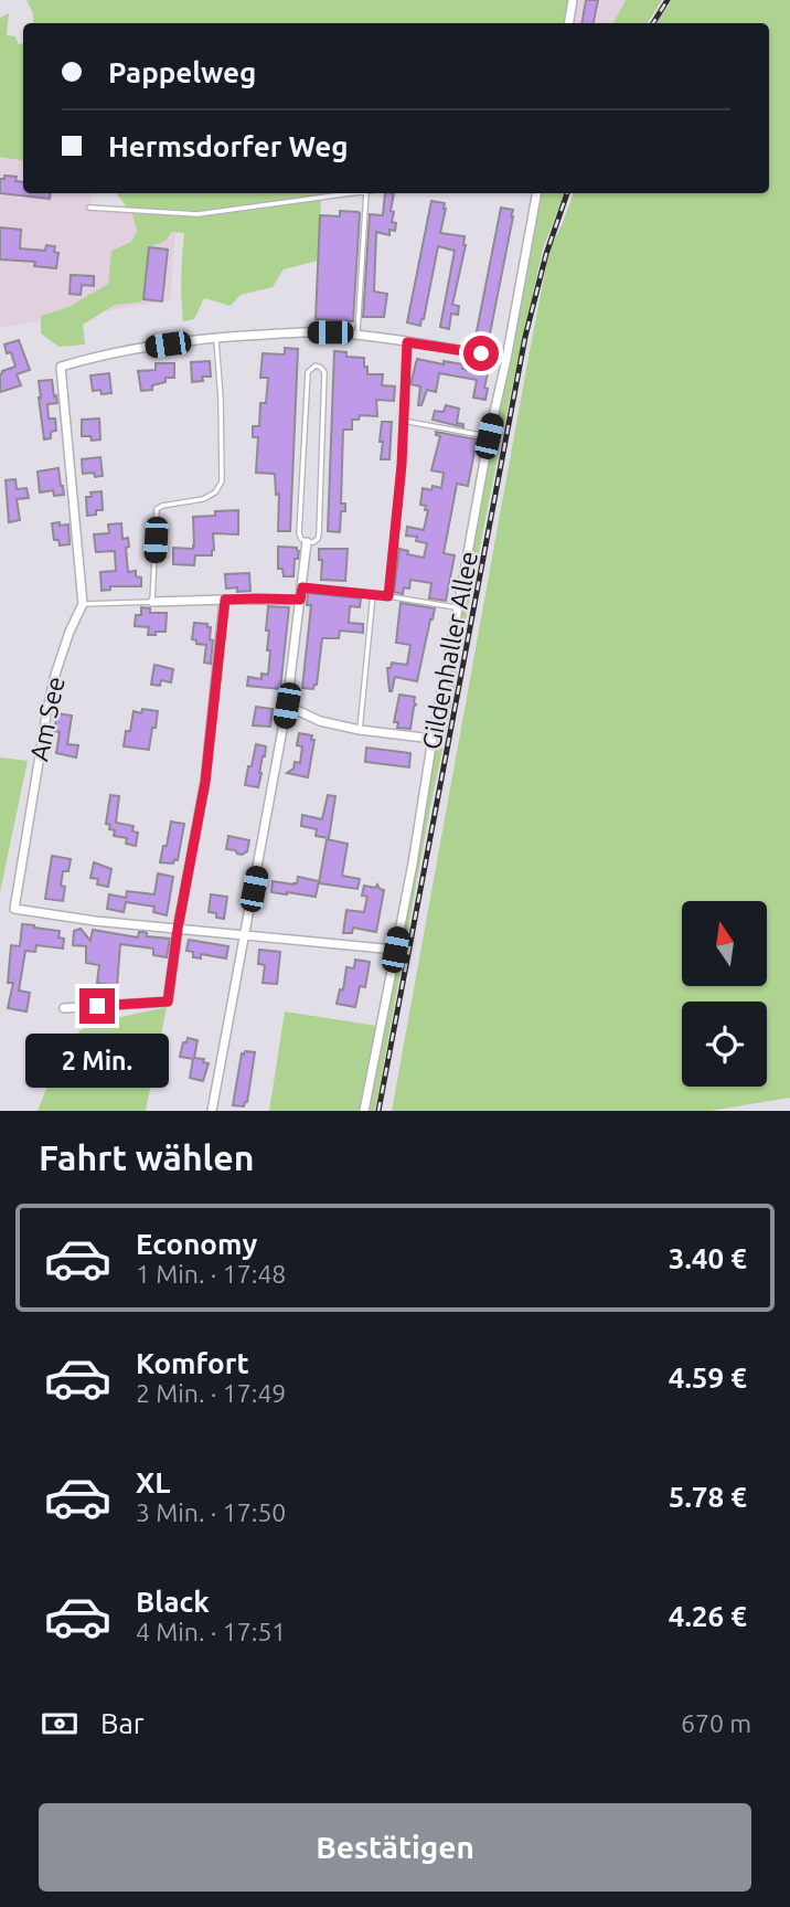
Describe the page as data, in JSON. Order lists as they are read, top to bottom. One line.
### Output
{"streets":{"street":["Gildenhaller Allee","Am See"]},"crossings":[["Gildenhaller Allee","Am See"]],"north":"top","page":{"banner":["Pappelweg","Hermsdorfer Weg"],"bubble":"2 Min.","heading":"Fahrt wählen","list":[{"name":"Economy","note":"1 Min. · 17:48","value":"3.40 €"},{"name":"Komfort","note":"2 Min. · 17:49","value":"4.59 €"},{"name":"XL","note":"3 Min. · 17:50","value":"5.78 €"},{"name":"Black","note":"4 Min. · 17:51","value":"4.26 €"}],"pay":["Bar","670 m"],"buttons":"Bestätigen"}}
